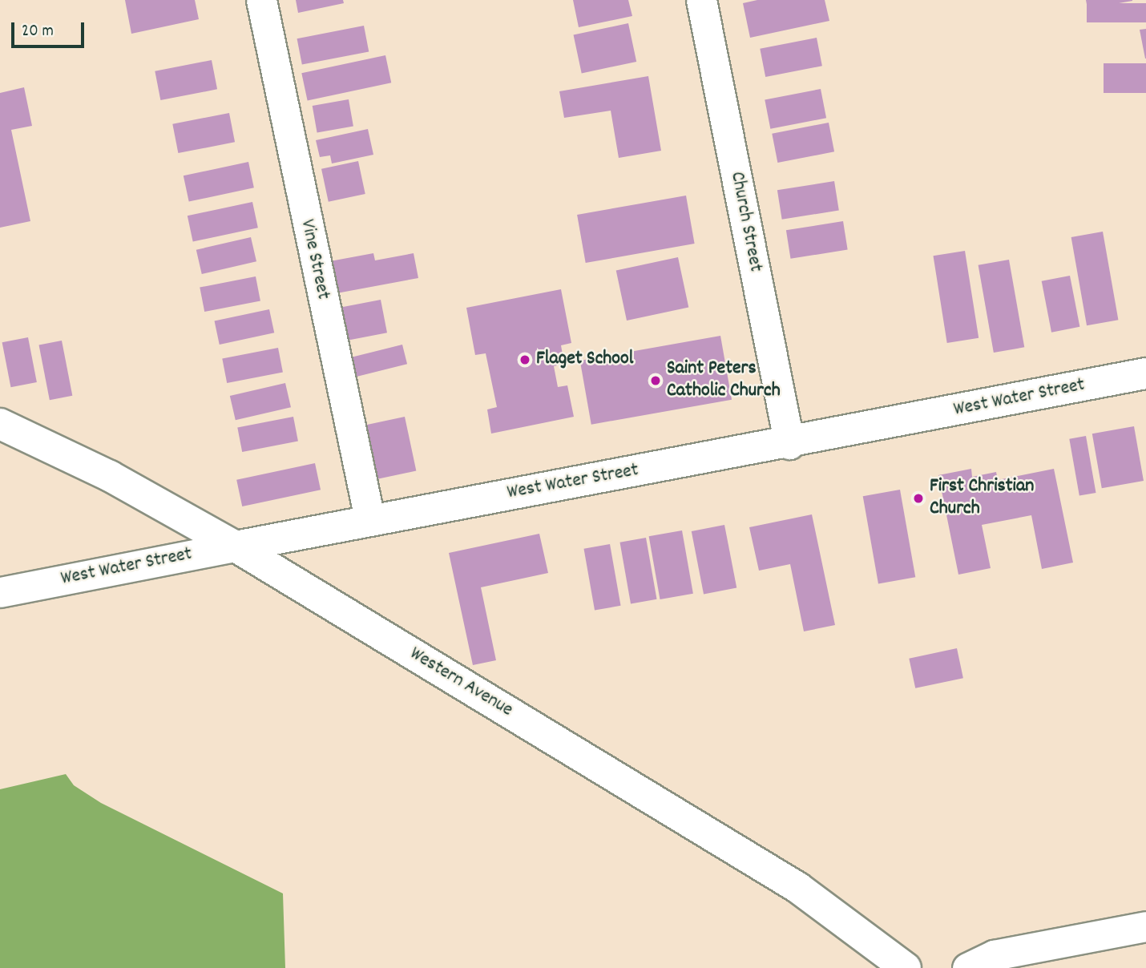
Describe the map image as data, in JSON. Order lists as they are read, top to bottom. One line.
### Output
{"streets":{"main road":["West Water Street","Western Avenue"],"street":["Church Street","Vine Street"]},"crossings":[["Church Street","West Water Street"],["Vine Street","West Water Street"],["West Water Street","Western Avenue"]],"places":["Flaget School","Saint Peters Catholic Church","First Christian Church"],"scale_bar":"20 m"}
